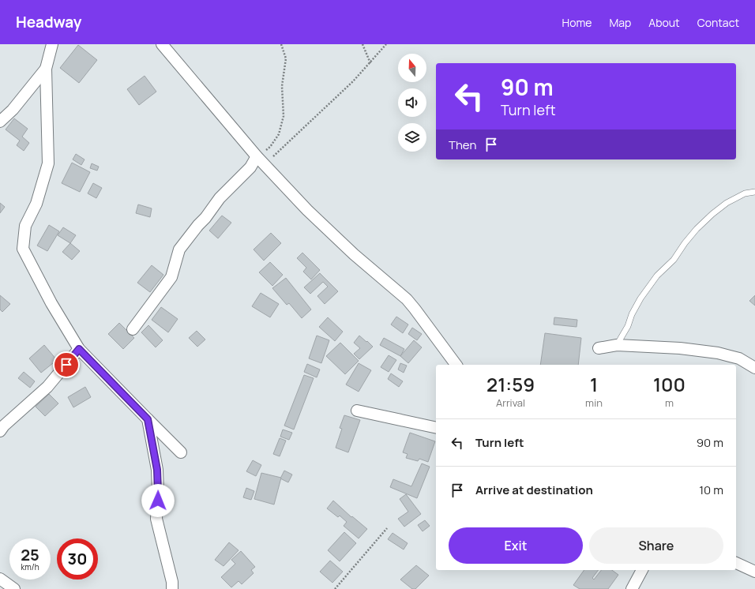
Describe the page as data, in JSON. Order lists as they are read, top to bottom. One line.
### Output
{"north":"top","page":{"header":"Headway","nav":["Home","Map","About","Contact"],"turn":["90 m","Turn left"],"then":"Then","eta":["21:59","Arrival","1","min","100","m"],"list":[{"name":"Turn left","value":"90 m"},{"name":"Arrive at destination","value":"10 m"}],"buttons":["Exit","Share"],"speed":"25 km/h","limit":"30"}}
